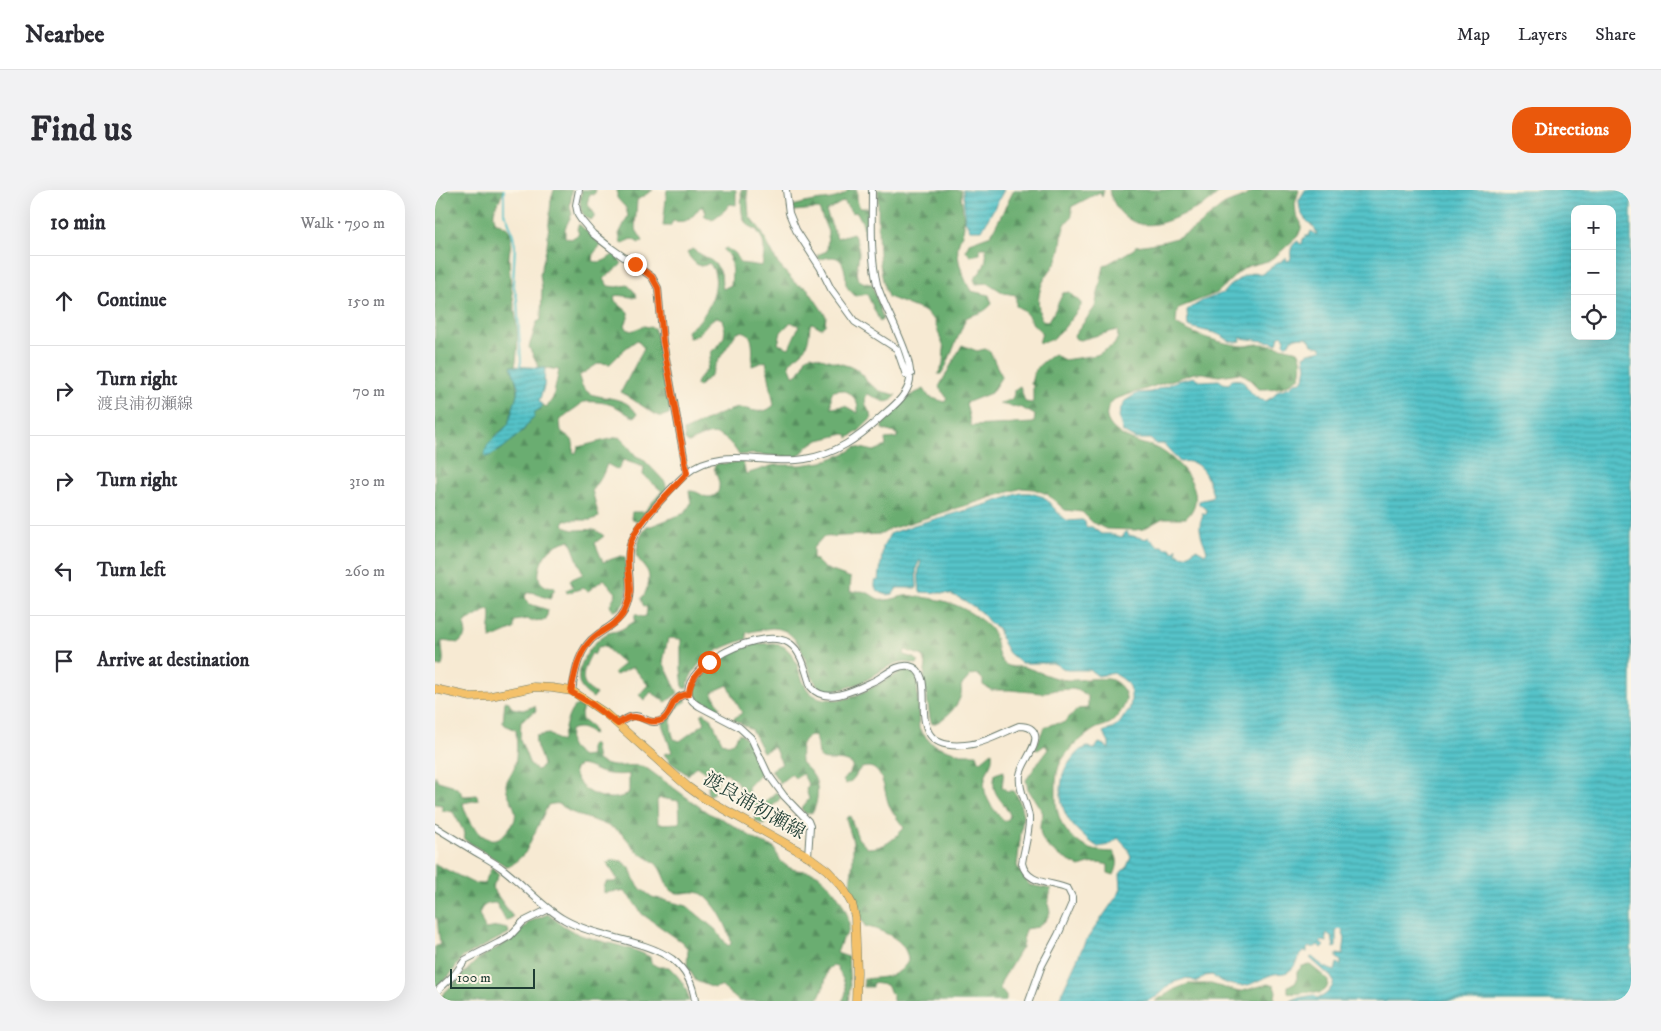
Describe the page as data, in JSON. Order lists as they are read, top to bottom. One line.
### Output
{"streets":{"main road":["渡良浦初瀬線"]},"scale_bar":"100 m","page":{"header":"Nearbee","nav":["Map","Layers","Share"],"buttons":"Directions","title":"Find us","heading":["10 min","Walk · 790 m"],"map_buttons":["+","−"],"list":[["Continue","150 m"],["Turn right","渡良浦初瀬線","70 m"],["Turn right","310 m"],["Turn left","260 m"],"Arrive at destination"],"scale":"100 m"}}
